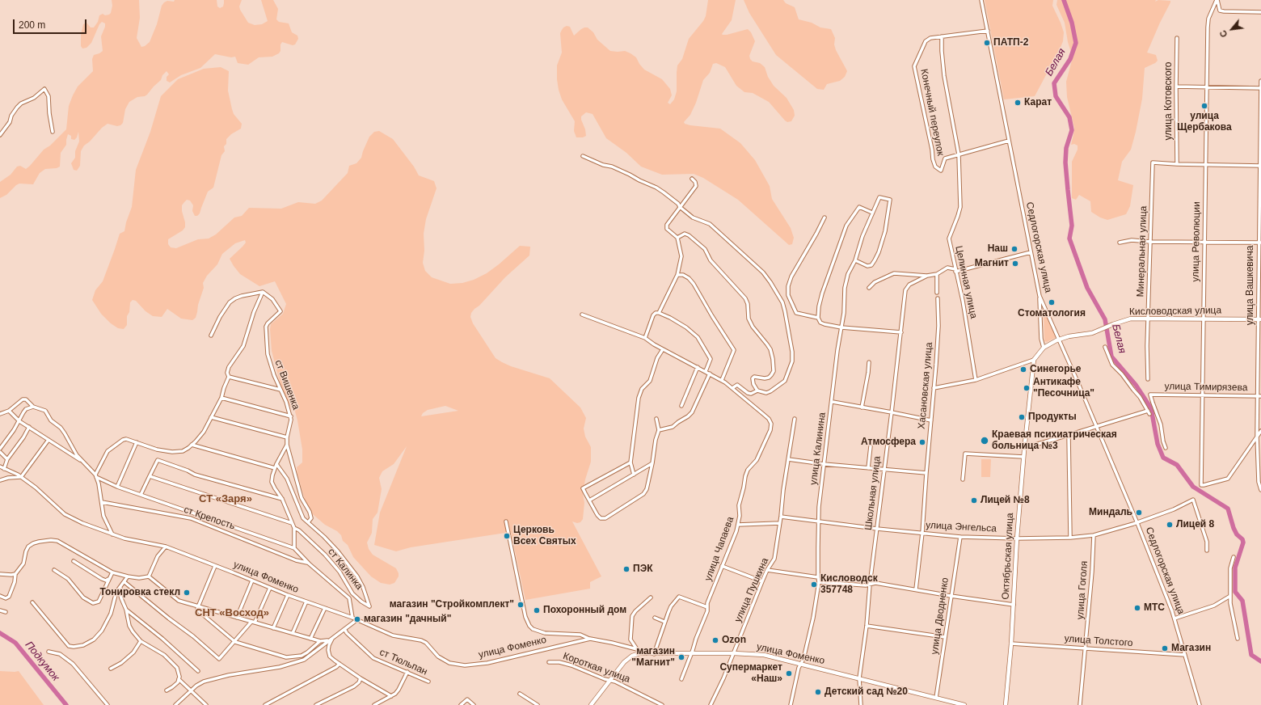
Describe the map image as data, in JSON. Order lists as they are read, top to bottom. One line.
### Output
{"streets":{"main road":["Кисловодская улица","Октябрьская улица","улица Фоменко"],"street":["улица Котовского","Конечный переулок","улица Революции","Седлогорская улица","Минеральная улица","Целинная улица","улица Вашкевича","ст Вишенка","Хасановская улица","улица Тимирязева","улица Калинина","Школьная улица","ст Крепость","улица Энгельса","улица Чапаева","ст Калинка","улица Пушкина","улица Гоголя","улица Дводненко","улица Толстого","ст Тюльпан","Короткая улица"]},"crossings":[["улица Котовского","Минеральная улица"],["Конечный переулок","Седлогорская улица"],["Конечный переулок","Целинная улица"],["улица Революции","улица Вашкевича"],["улица Революции","Кисловодская улица"],["улица Революции","улица Тимирязева"],["Седлогорская улица","Кисловодская улица"],["Седлогорская улица","улица Энгельса"],["Седлогорская улица","улица Толстого"],["Минеральная улица","Кисловодская улица"],["улица Вашкевича","Кисловодская улица"],["улица Вашкевича","улица Тимирязева"],["Хасановская улица","улица Энгельса"],["улица Калинина","улица Энгельса"],["улица Калинина","улица Фоменко"],["Школьная улица","улица Энгельса"],["Школьная улица","улица Фоменко"],["улица Энгельса","Октябрьская улица"],["улица Энгельса","улица Пушкина"],["улица Энгельса","улица Гоголя"],["улица Энгельса","улица Дводненко"],["улица Чапаева","улица Фоменко"],["Октябрьская улица","улица Толстого"],["улица Фоменко","улица Пушкина"],["улица Фоменко","улица Дводненко"],["улица Гоголя","улица Толстого"]],"districts":["СТ «Заря»","СНТ «Восход»"],"water":["Белая","Подкумок"],"places":["ПАТП-2","Карат","улица Щербакова","Наш","Магнит","Стоматология","Синегорье","Антикафе \"Песочница\"","Продукты","Краевая психиатрическая больница №3","Атмосфера","Лицей №8","Миндаль","Лицей 8","Церковь Всех Святых","ПЭК","Кисловодск 357748","Тонировка стекл","магазин \"Стройкомплект\"","МТС","Похоронный дом","магазин \"дачный\"","Ozon","Магазин","магазин \"Магнит\"","Супермаркет «Наш»","Детский сад №20"],"scale_bar":"200 m","north":"bottom left"}
